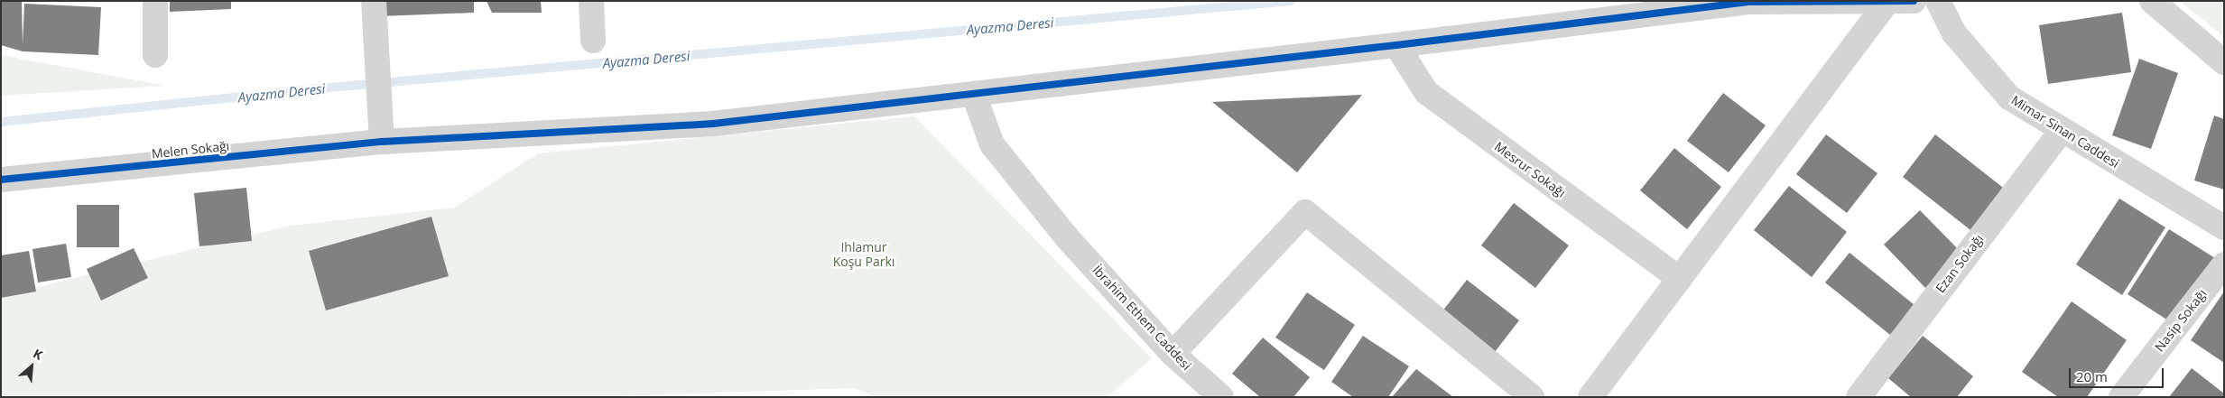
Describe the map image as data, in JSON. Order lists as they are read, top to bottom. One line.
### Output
{"streets":{"street":["Mimar Sinan Caddesi","Melen Sokağı","Mesrur Sokağı","Ezan Sokağı","İbrahim Ethem Caddesi","Nasip Sokağı"]},"crossings":[["Mimar Sinan Caddesi","Ezan Sokağı"],["Melen Sokağı","Mesrur Sokağı"],["Melen Sokağı","İbrahim Ethem Caddesi"]],"water":["Ayazma Deresi"],"parks":["Ihlamur Koşu Parkı"],"scale_bar":"20 m","north":"top right"}
